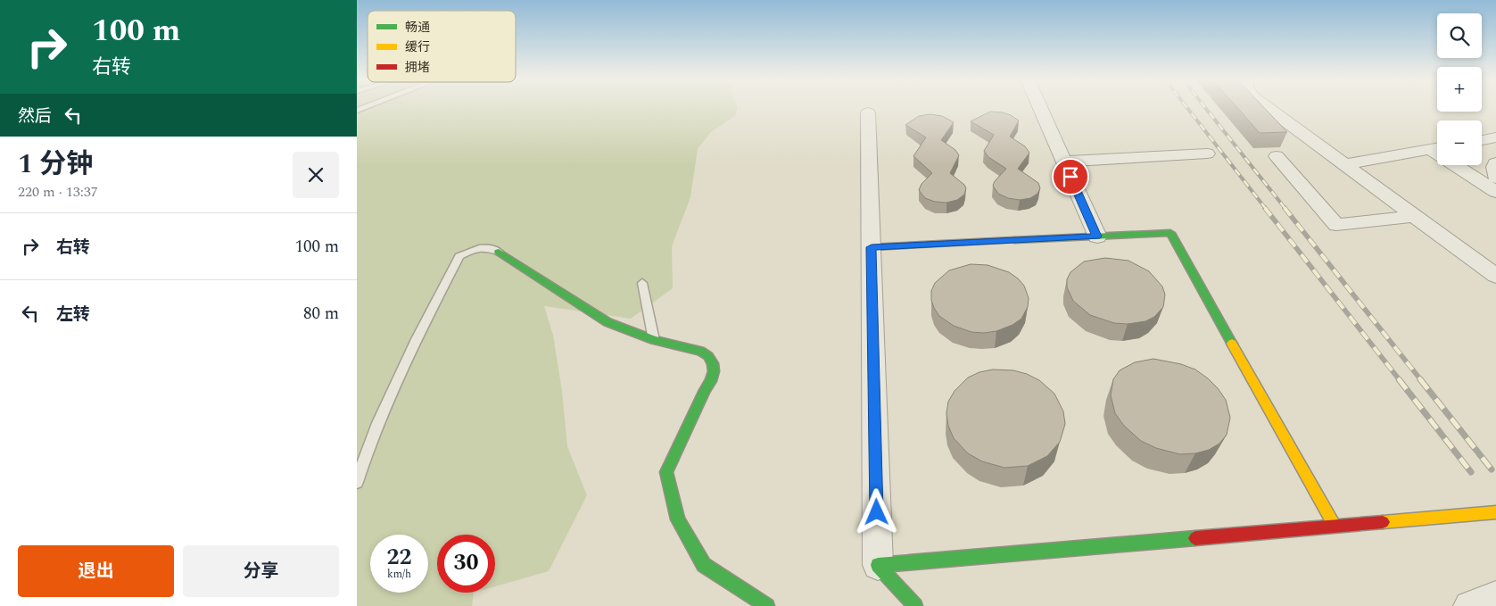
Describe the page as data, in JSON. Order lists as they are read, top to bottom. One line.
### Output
{"legend":["畅通","缓行","拥堵"],"page":{"turn":["100 m","右转"],"map_buttons":["+","−"],"then":"然后","heading":["1 分钟","220 m · 13:37"],"list":[{"name":"右转","value":"100 m"},{"name":"左转","value":"80 m"}],"speed":"22 km/h","limit":"30","buttons":["退出","分享"]}}
